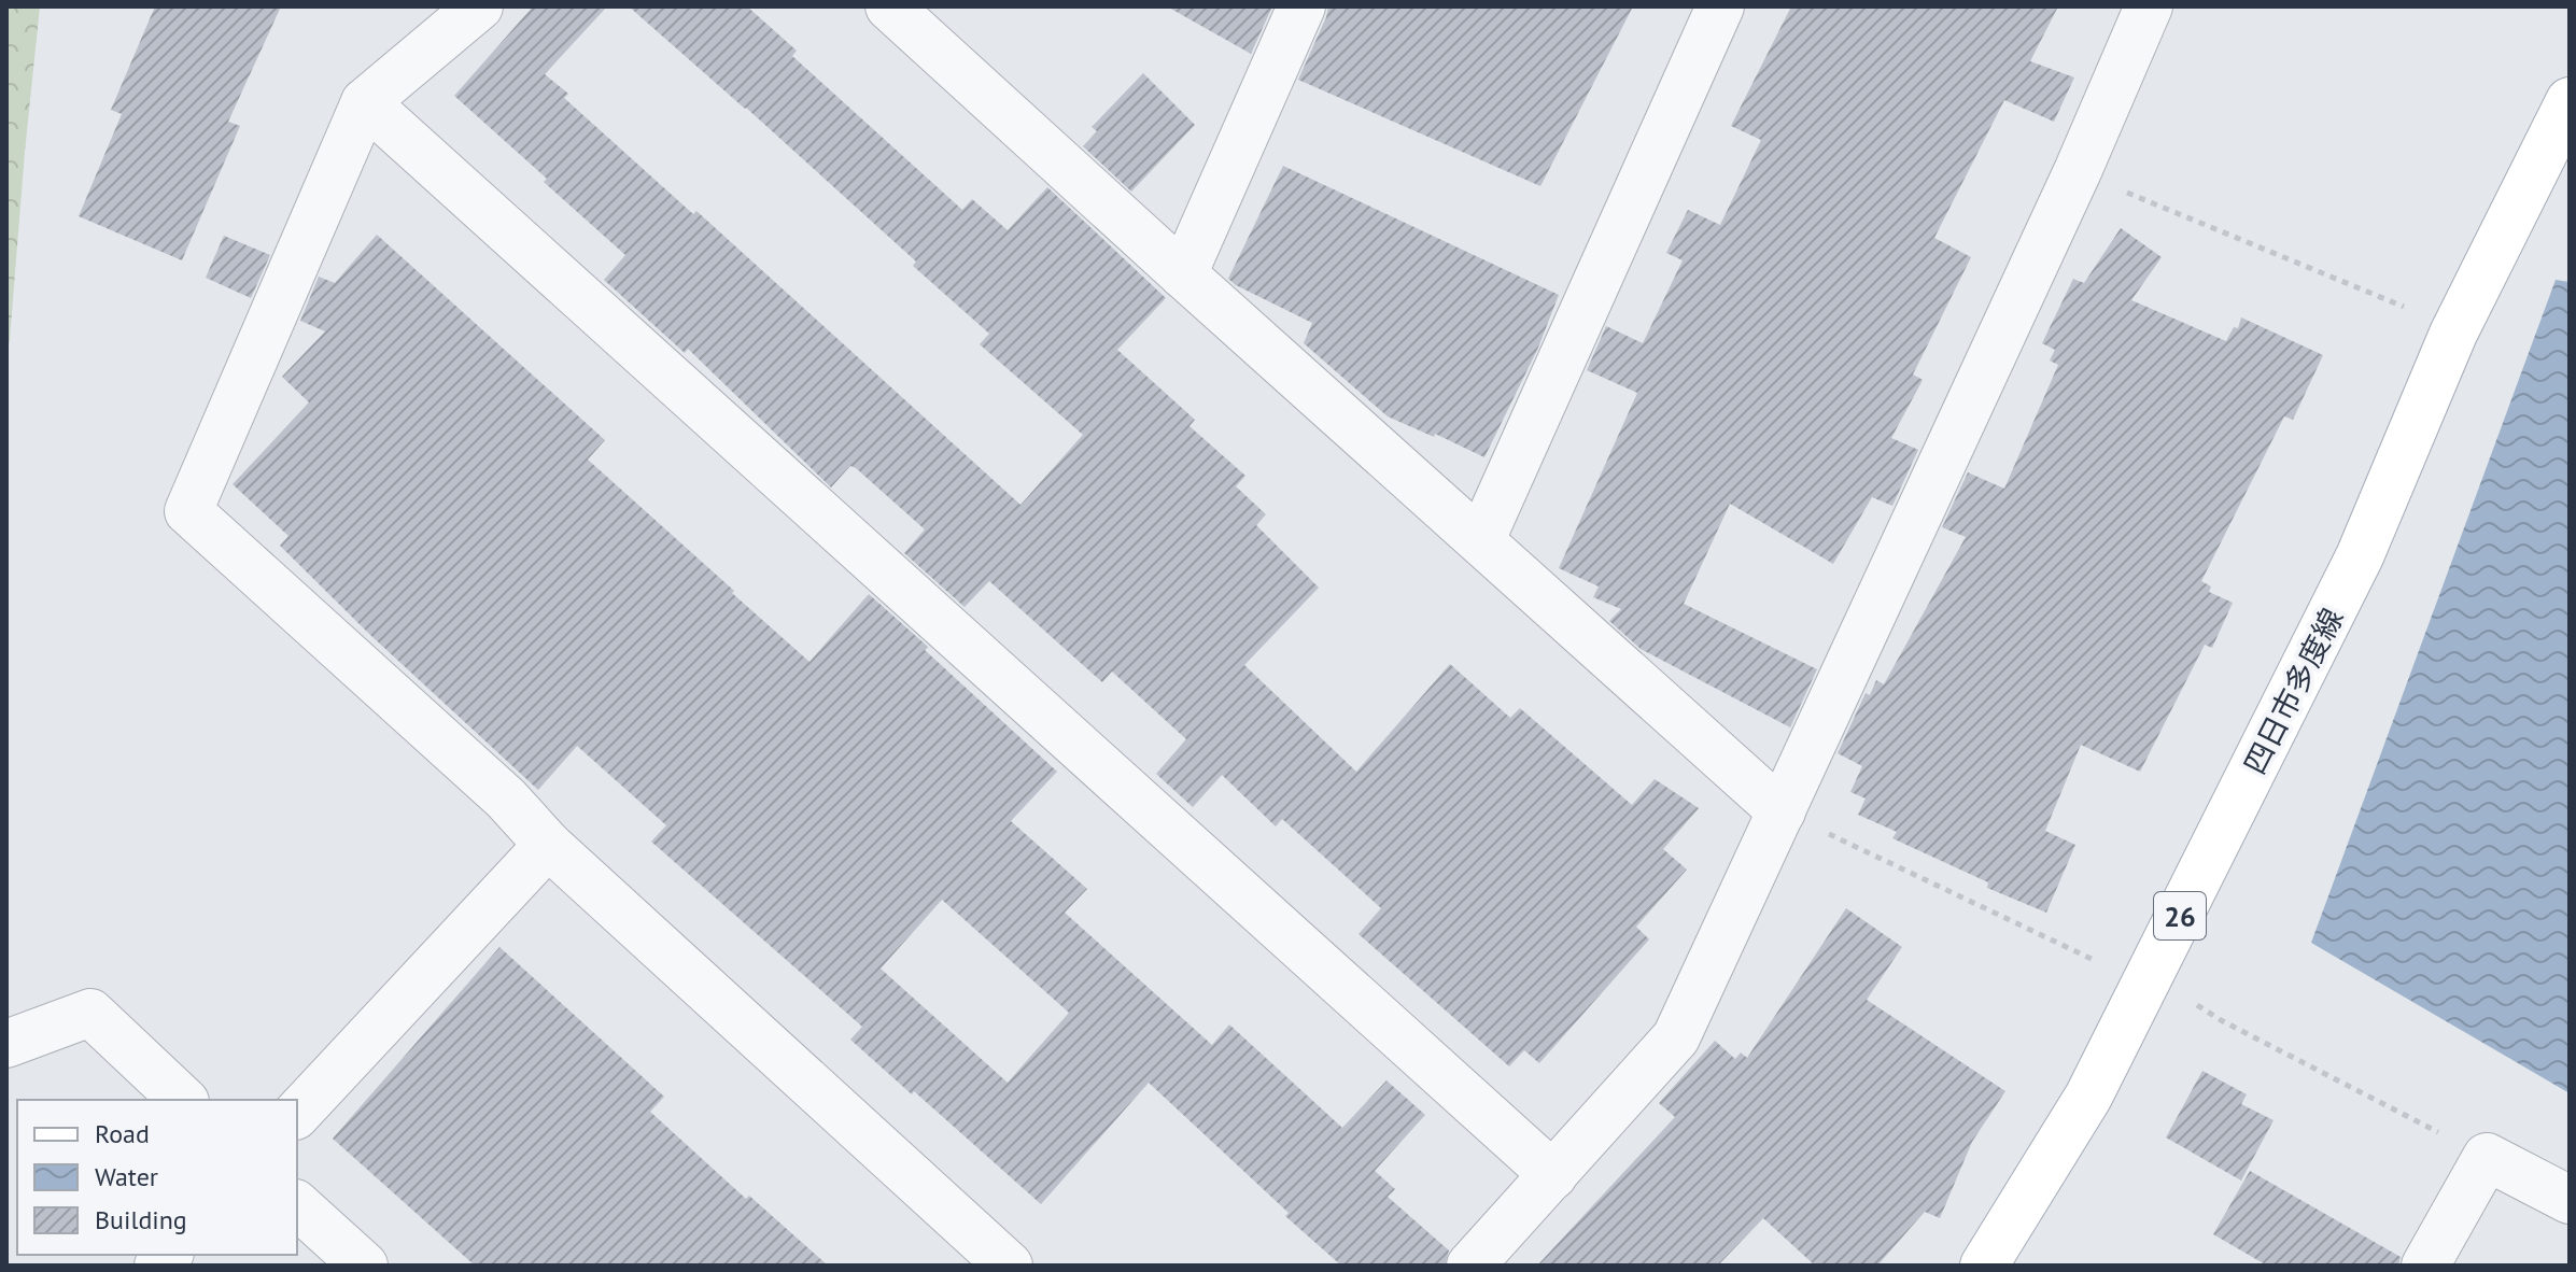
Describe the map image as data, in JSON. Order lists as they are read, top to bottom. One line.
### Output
{"streets":{"main road":["四日市多度線","26"]},"legend":["Road","Water","Building"]}
